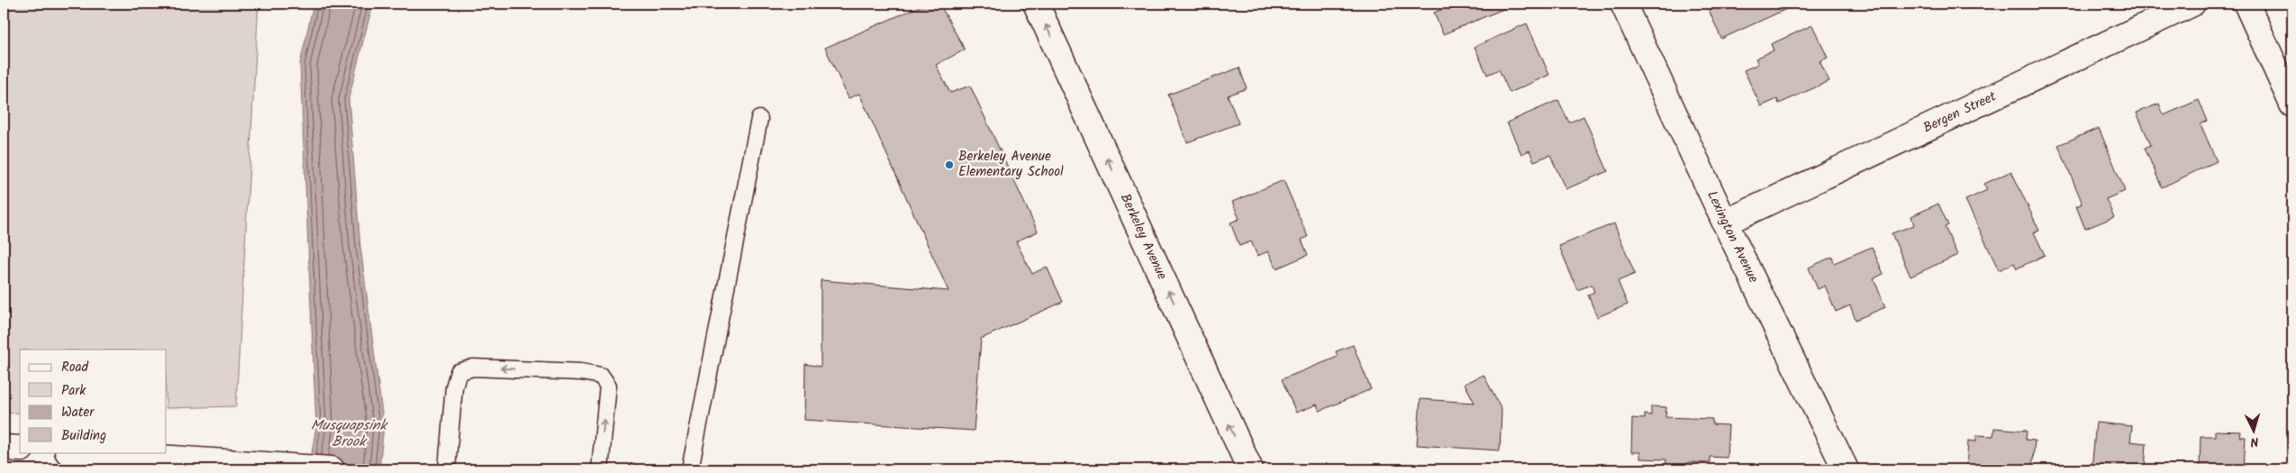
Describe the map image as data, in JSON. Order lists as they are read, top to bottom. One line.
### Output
{"streets":{"street":["Bergen Street","Berkeley Avenue","Lexington Avenue"]},"crossings":[["Bergen Street","Lexington Avenue"]],"one_way":["Berkeley Avenue"],"water":["Musquapsink Brook"],"places":["Berkeley Avenue Elementary School"],"legend":["Road","Park","Water","Building"],"north":"bottom"}
